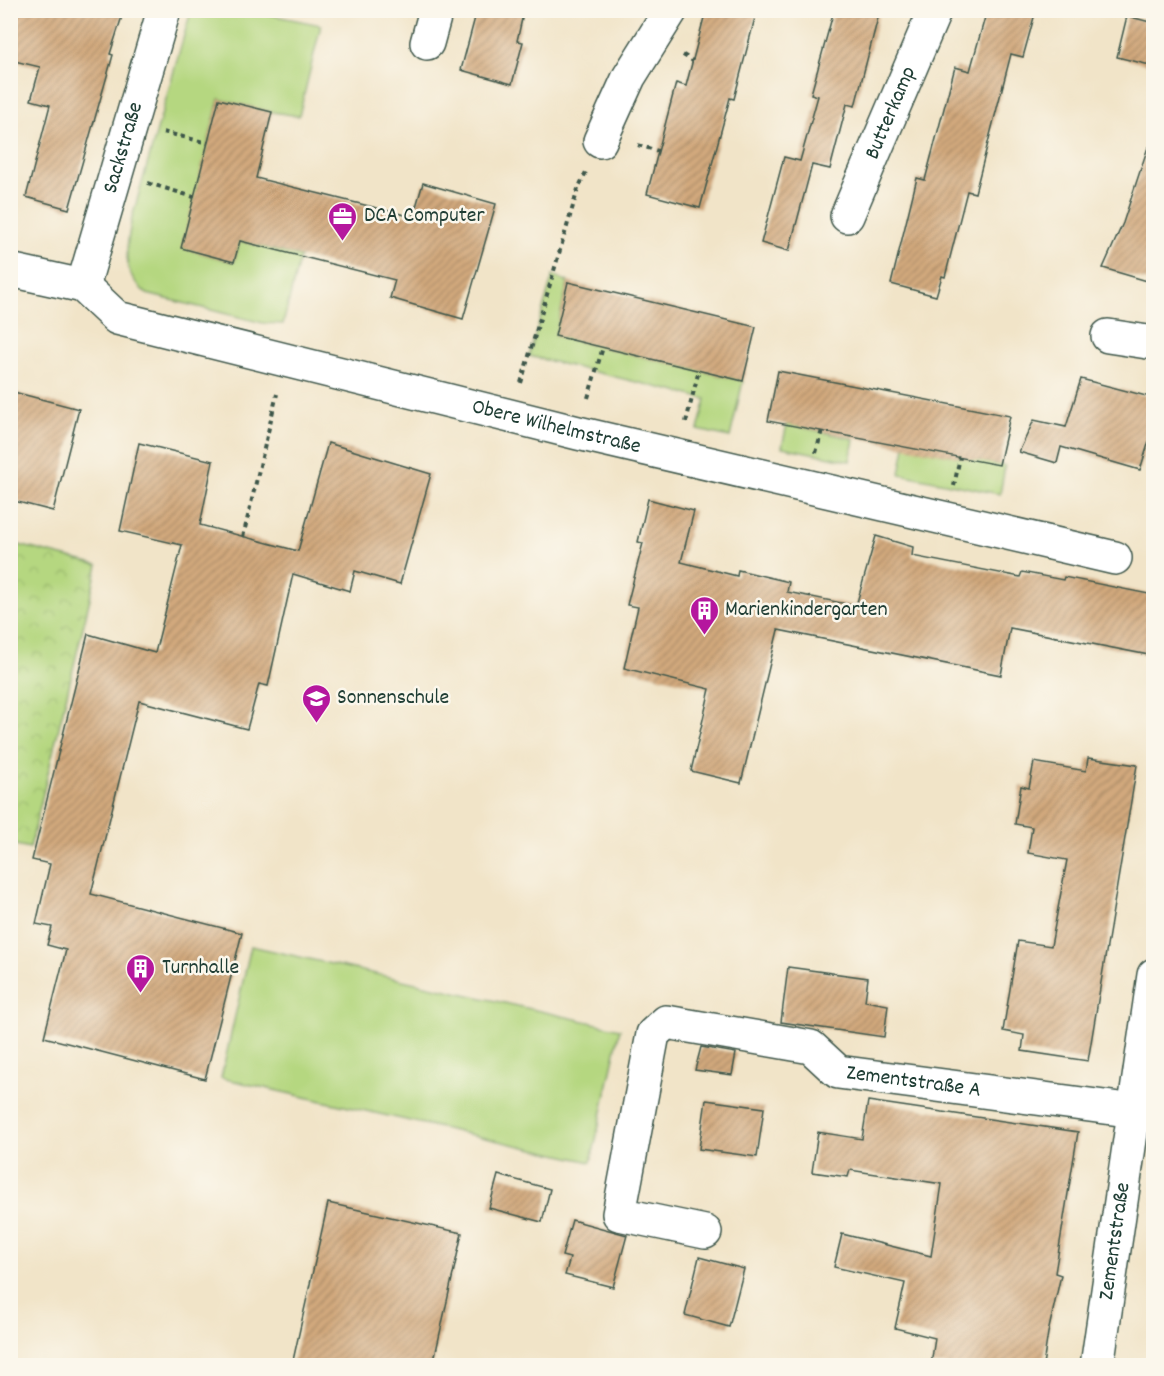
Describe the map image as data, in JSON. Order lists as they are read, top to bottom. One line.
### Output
{"streets":{"street":["Butterkamp","Sackstraße","Obere Wilhelmstraße","Zementstraße A","Zementstraße"]},"crossings":[["Sackstraße","Obere Wilhelmstraße"],["Zementstraße A","Zementstraße"]],"places":{"office":["DCA Computer"],"building":["Marienkindergarten","Turnhalle"],"school or university":["Sonnenschule"]}}
